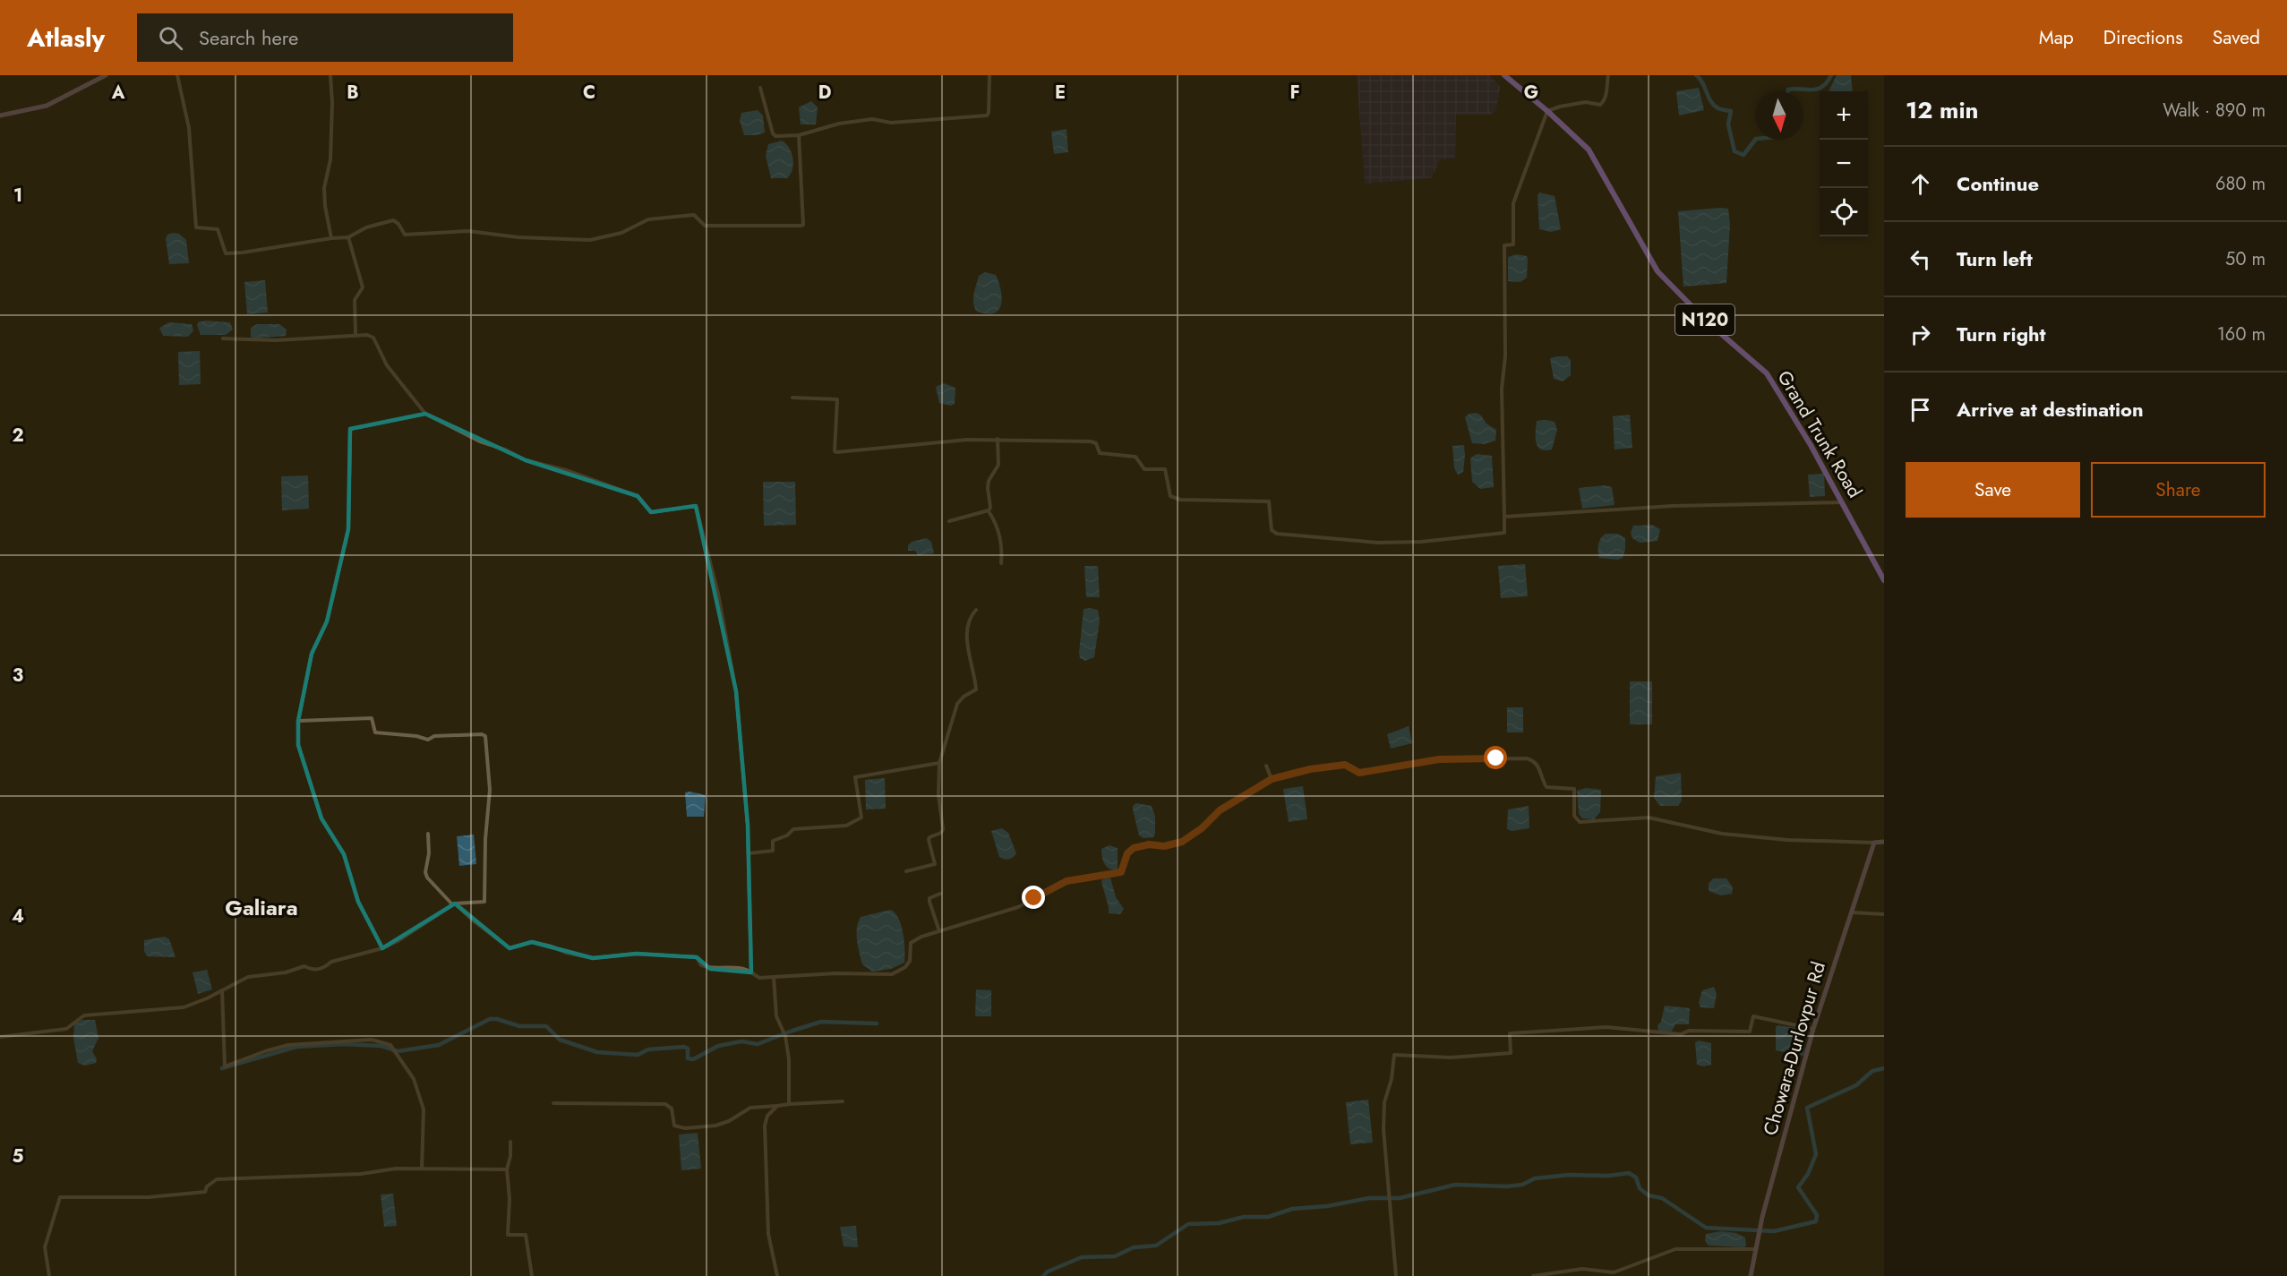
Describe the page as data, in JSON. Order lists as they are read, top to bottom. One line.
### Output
{"streets":{"highway":["N120","Grand Trunk Road"],"street":["Chowara-Durlovpur Rd"]},"districts":["Galiara"],"north":"bottom","page":{"header":"Atlasly","search":"Search here","nav":["Map","Directions","Saved"],"heading":["12 min","Walk · 890 m"],"map_buttons":["+","−"],"list":[["Continue","680 m"],["Turn left","50 m"],["Turn right","160 m"],"Arrive at destination"],"buttons":["Save","Share"]},"grid":{"columns":["A","B","C","D","E","F","G"],"rows":["1","2","3","4","5"]}}
